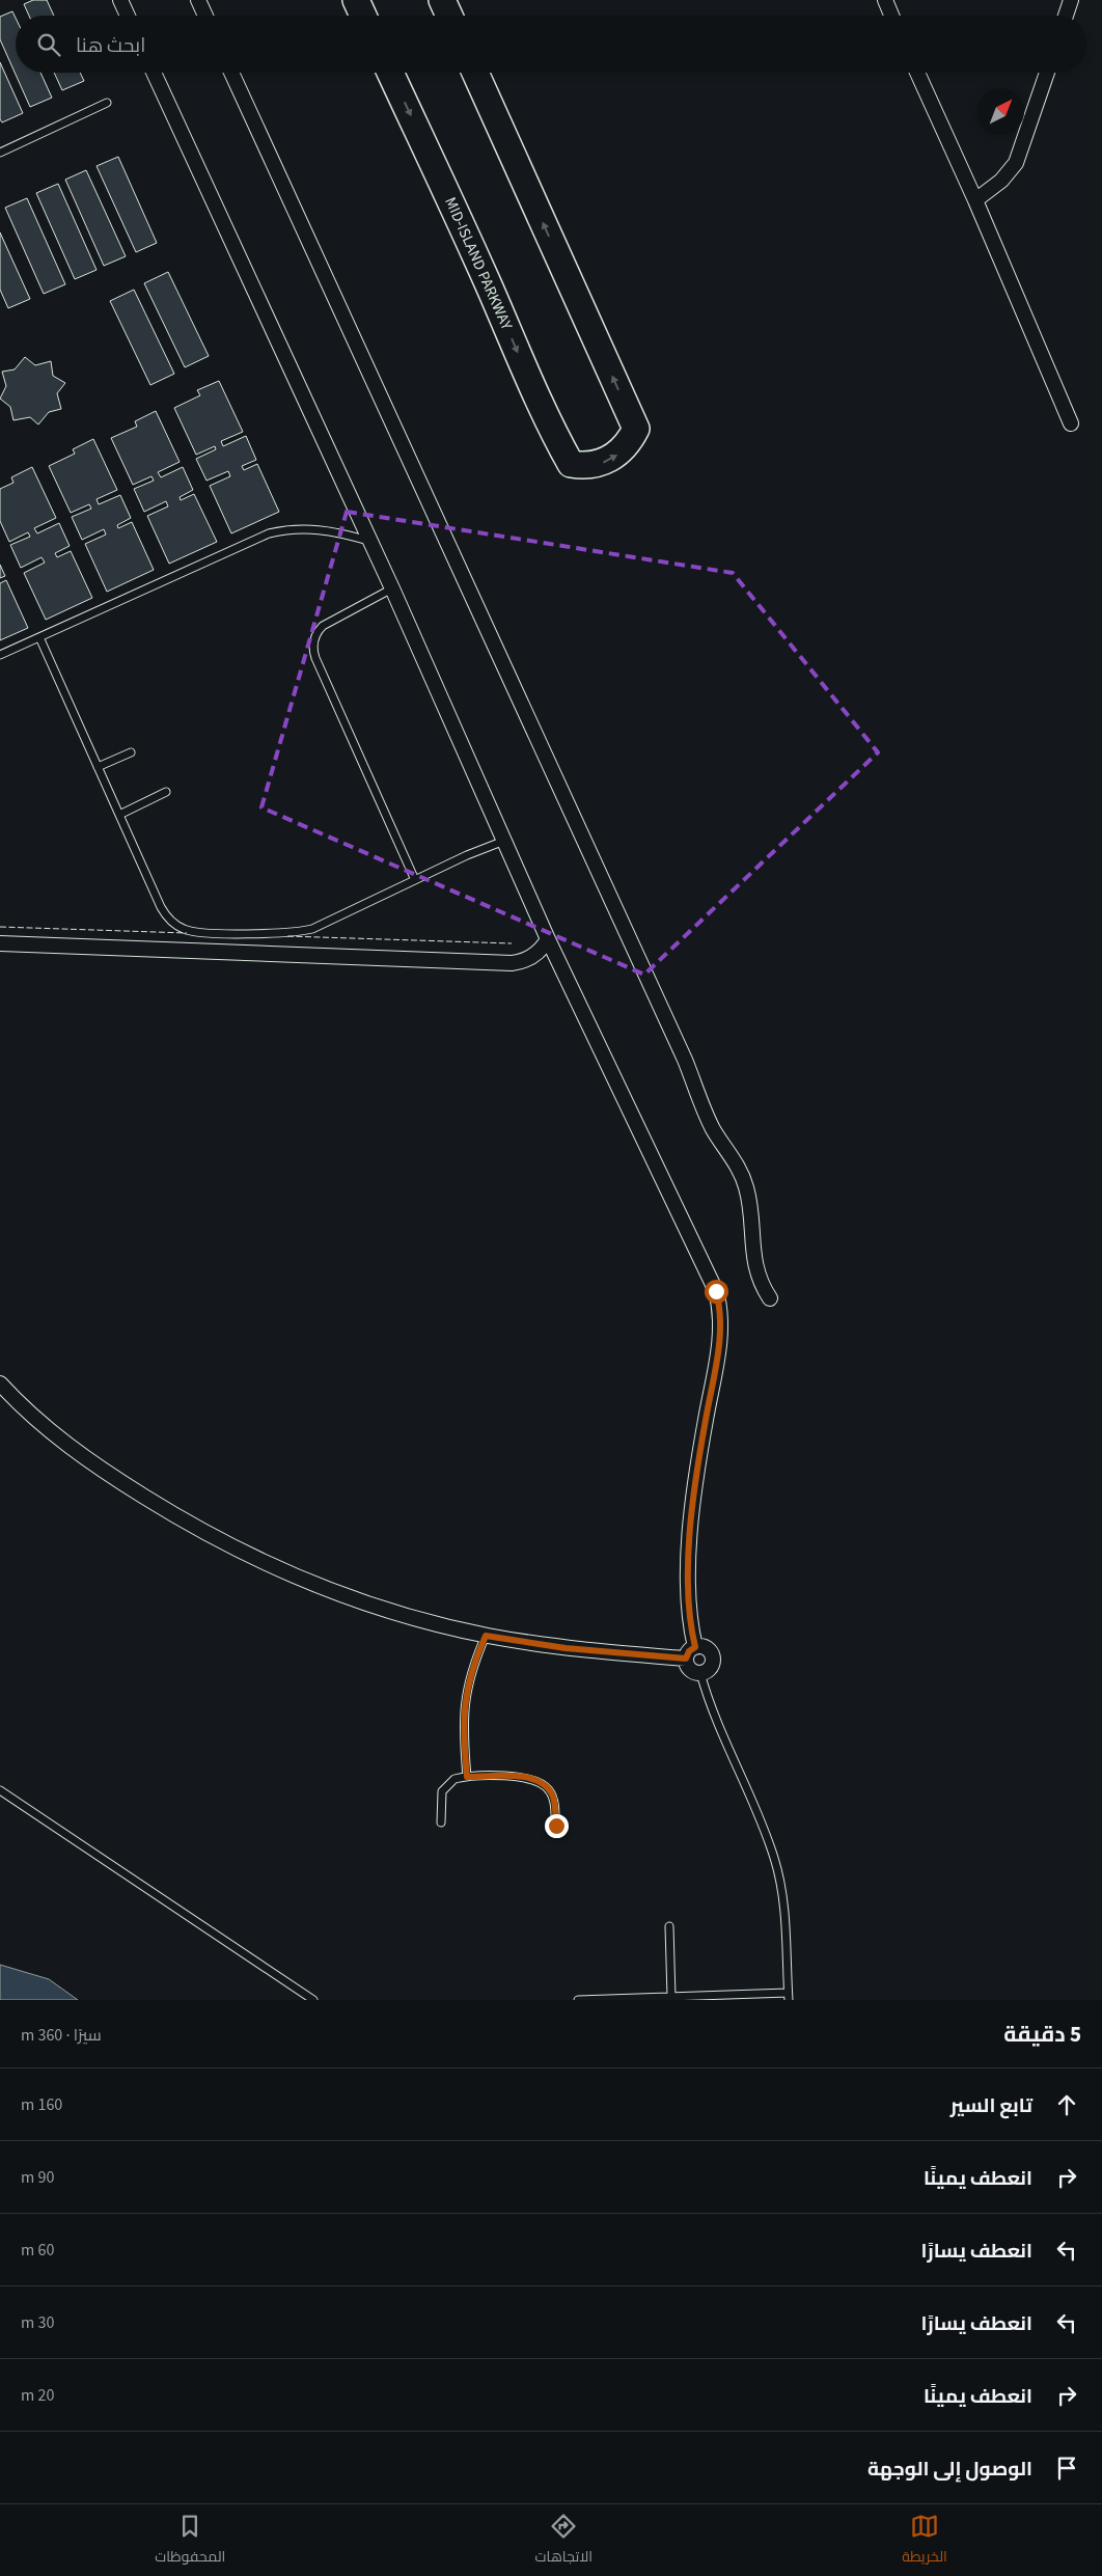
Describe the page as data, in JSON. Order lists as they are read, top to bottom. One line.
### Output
{"streets":{"highway":["MID-ISLAND PARKWAY"]},"north":"top right","page":{"search":"ابحث هنا","heading":["5 دقيقة","سيرًا · 360 m"],"list":[["تابع السير","160 m"],["انعطف يمينًا","90 m"],["انعطف يسارًا","60 m"],["انعطف يسارًا","30 m"],["انعطف يمينًا","20 m"],"الوصول إلى الوجهة"],"nav":["الخريطة","الاتجاهات","المحفوظات"]}}
